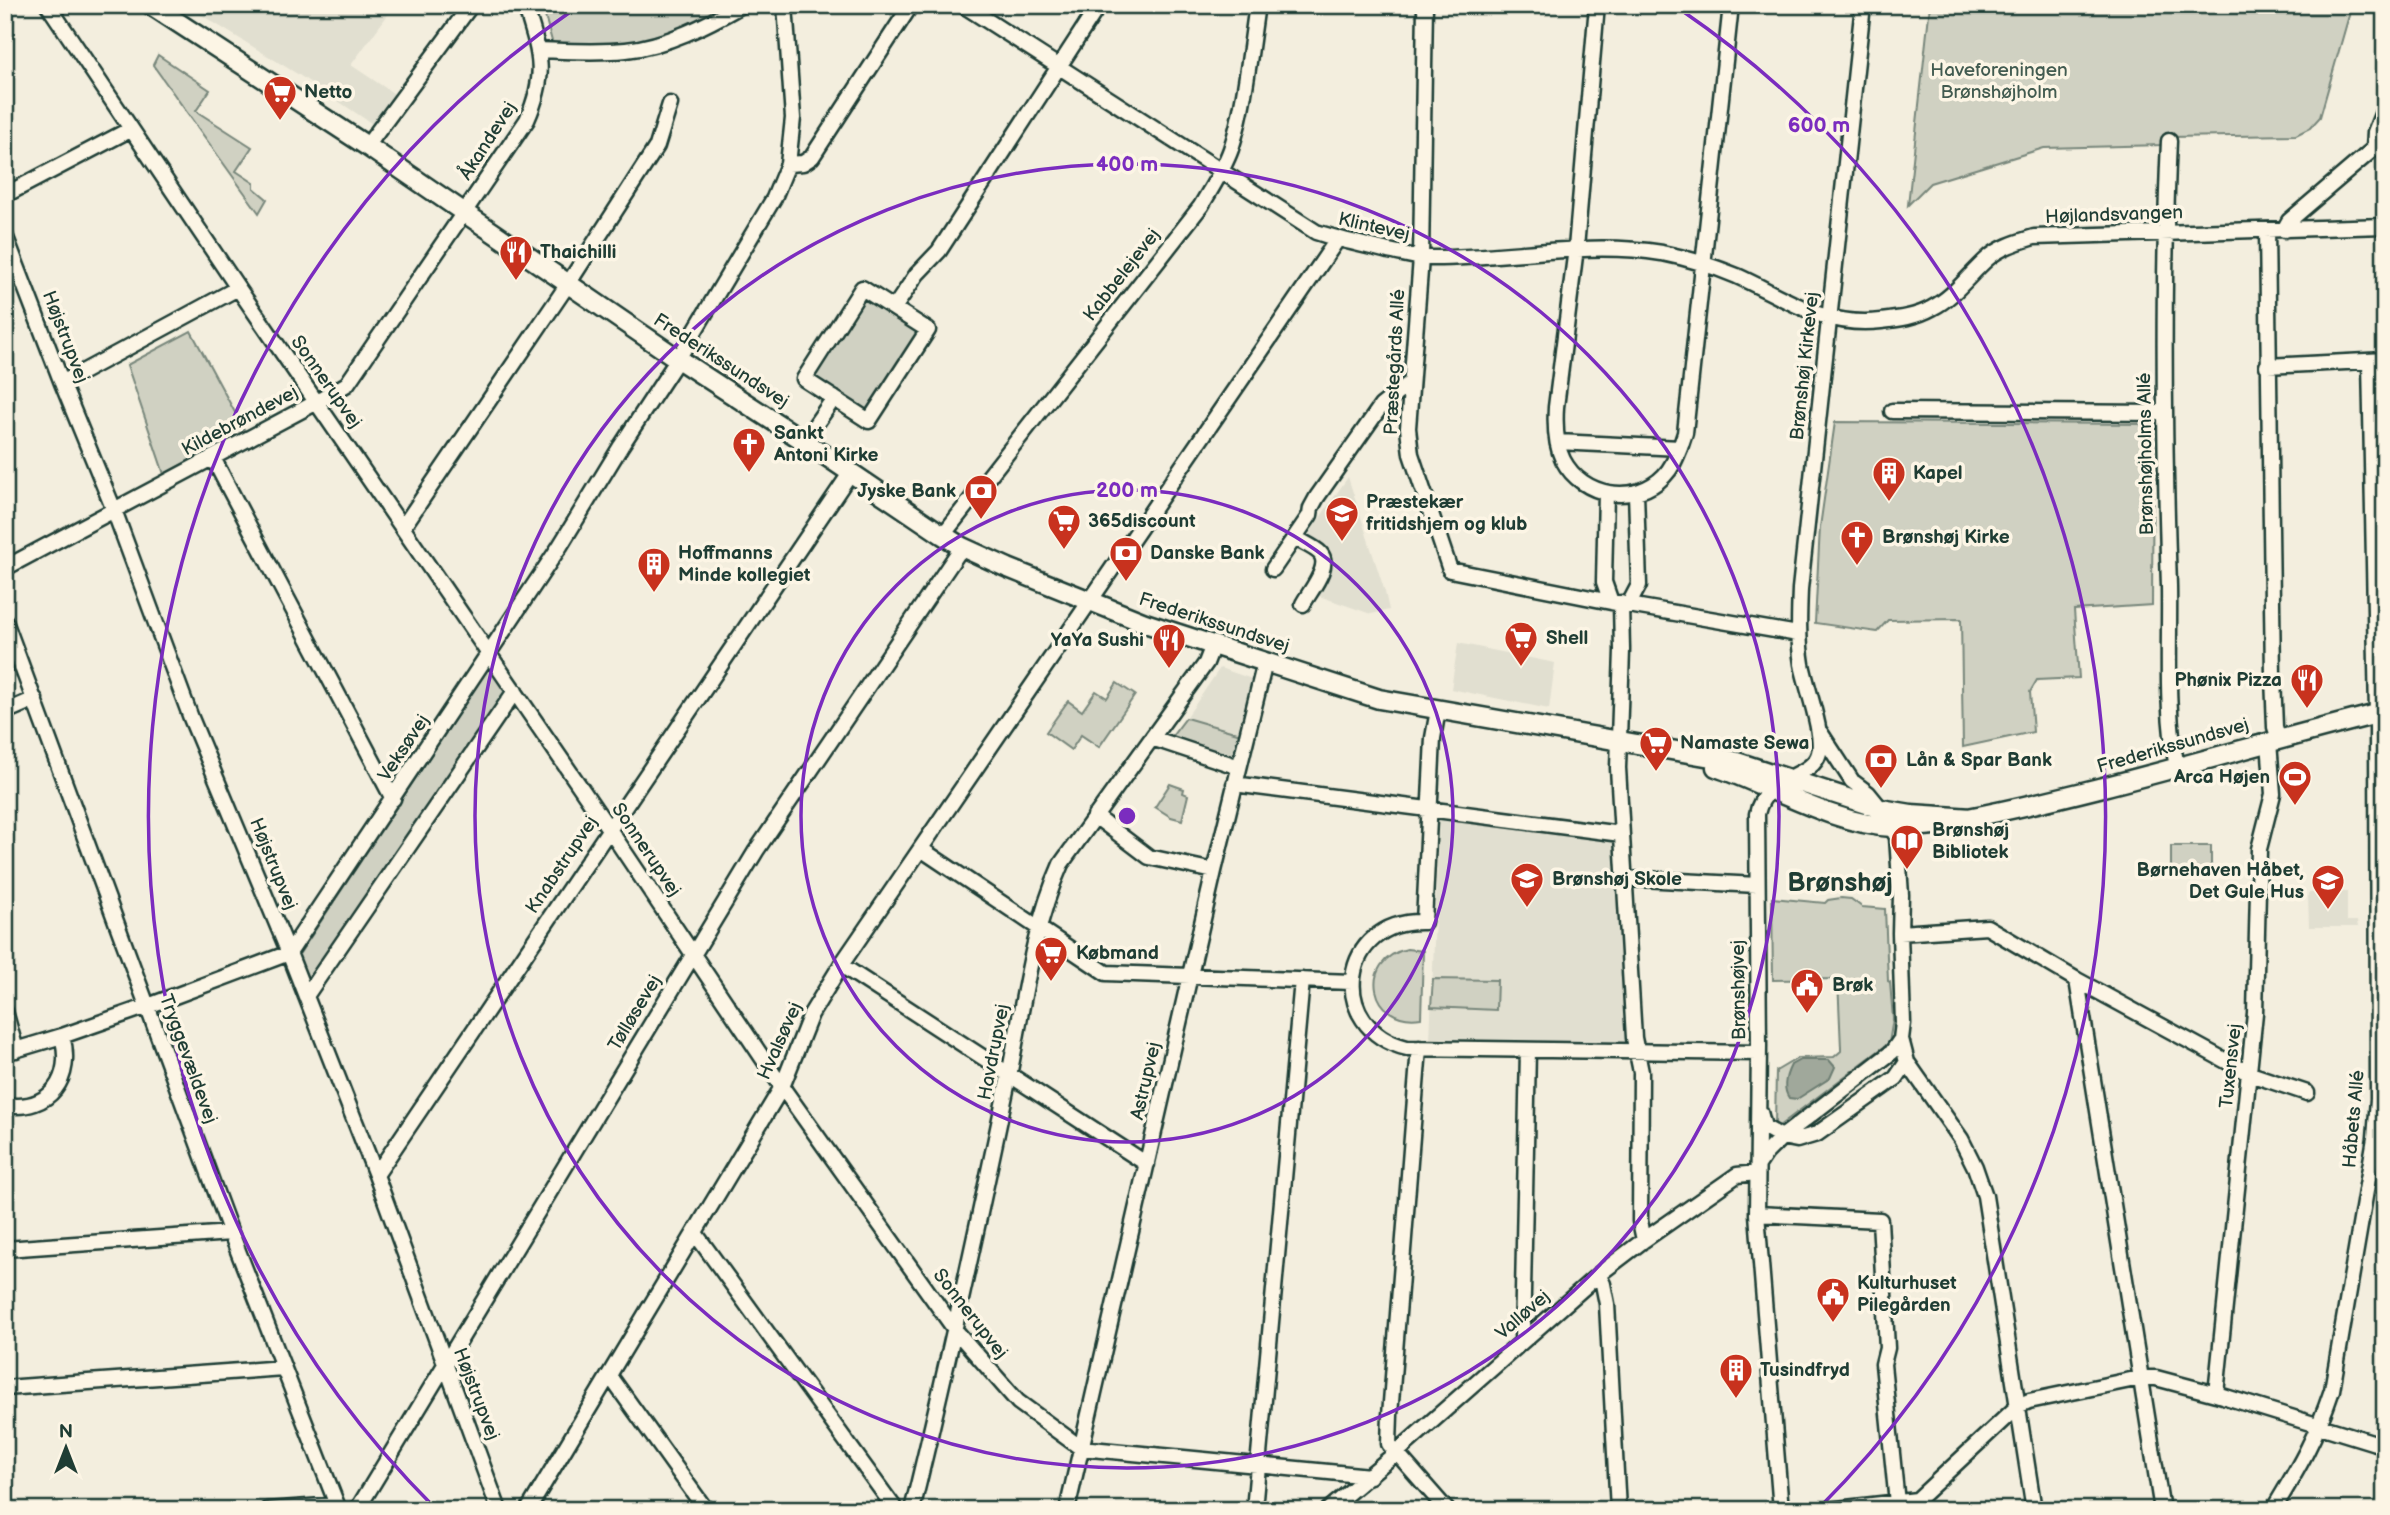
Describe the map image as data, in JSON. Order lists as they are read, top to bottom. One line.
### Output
{"streets":{"main road":["Frederikssundsvej"],"street":["Åkandevej","Højlandsvangen","Klintevej","Kabbelejevej","Højstrupvej","Præstegårds Allé","Brønshøj Kirkevej","Sonnerupvej","Kildebrøndevej","Brønshøjholms Allé","Veksøvej","Knabstrupvej","Brønshøjvej","Tølløsevej","Hvalsøvej","Havdrupvej","Tryggevældevej","Tuxensvej","Astrupvej","Håbets Allé","Valløvej"]},"crossings":[["Åkandevej","Frederikssundsvej"],["Åkandevej","Kildebrøndevej"],["Højlandsvangen","Klintevej"],["Højlandsvangen","Brønshøj Kirkevej"],["Højlandsvangen","Brønshøjholms Allé"],["Højlandsvangen","Tuxensvej"],["Klintevej","Kabbelejevej"],["Klintevej","Præstegårds Allé"],["Klintevej","Brønshøj Kirkevej"],["Klintevej","Hvalsøvej"],["Kabbelejevej","Frederikssundsvej"],["Højstrupvej","Kildebrøndevej"],["Højstrupvej","Veksøvej"],["Højstrupvej","Knabstrupvej"],["Højstrupvej","Tølløsevej"],["Frederikssundsvej","Brønshøj Kirkevej"],["Frederikssundsvej","Kildebrøndevej"],["Frederikssundsvej","Brønshøjholms Allé"],["Frederikssundsvej","Veksøvej"],["Frederikssundsvej","Knabstrupvej"],["Frederikssundsvej","Brønshøjvej"],["Frederikssundsvej","Tølløsevej"],["Frederikssundsvej","Hvalsøvej"],["Frederikssundsvej","Havdrupvej"],["Frederikssundsvej","Tuxensvej"],["Frederikssundsvej","Astrupvej"],["Frederikssundsvej","Håbets Allé"],["Præstegårds Allé","Brønshøj Kirkevej"],["Sonnerupvej","Kildebrøndevej"],["Sonnerupvej","Veksøvej"],["Sonnerupvej","Knabstrupvej"],["Sonnerupvej","Tølløsevej"],["Sonnerupvej","Hvalsøvej"],["Sonnerupvej","Havdrupvej"],["Sonnerupvej","Astrupvej"],["Sonnerupvej","Valløvej"],["Brønshøjvej","Valløvej"]],"districts":["Brønshøj"],"parks":["Haveforeningen Brønshøjholm"],"places":{"supermarket":["Netto","365discount","Shell","Namaste Sewa","Købmand"],"restaurant":["Thaichilli","YaYa Sushi","Phønix Pizza"],"church":["Sankt Antoni Kirke","Brønshøj Kirke"],"building":["Kapel","Hoffmanns Minde kollegiet","Tusindfryd"],"bank":["Jyske Bank","Danske Bank","Lån & Spar Bank"],"school or university":["Præstekær fritidshjem og klub","Brønshøj Skole","Børnehaven Håbet, Det Gule Hus"],"sports":["Arca Højen"],"library":["Brønshøj Bibliotek"],"public building":["Brøk","Kulturhuset Pilegården"]},"north":"top","rings":["600 m","400 m","200 m"]}
